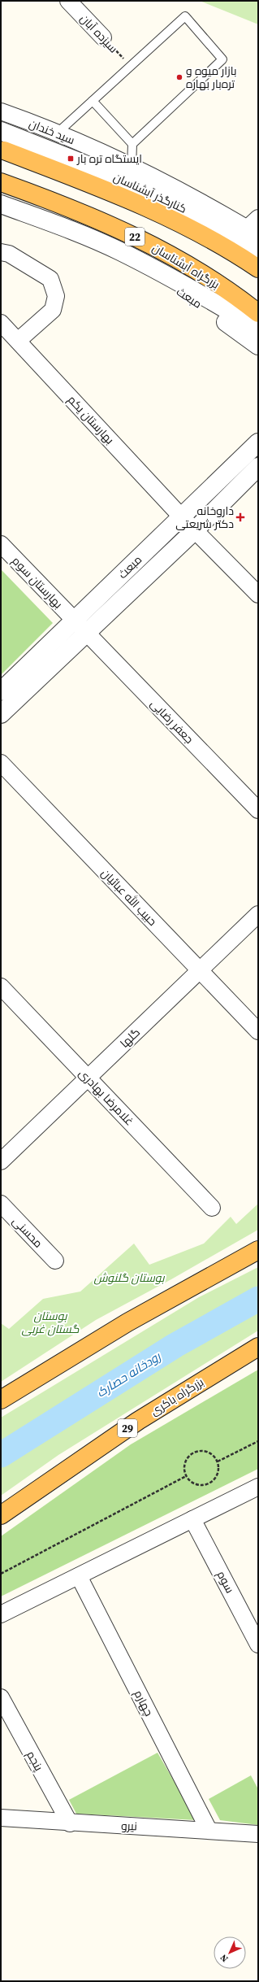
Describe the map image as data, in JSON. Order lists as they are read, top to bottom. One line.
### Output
{"streets":{"highway":["22","بزرگراه آبشناسان","بزرگراه باکری","29"],"street":["سیزده آبان","سید خندان","کنارگذر آبشناسان","مبعث","بهارستان یکم","بهارستان سوم","جعفر رضایی","حبیب الله عبائیان","گلها","غلامرضا بهادری","محسنی","سوم","چهارم","پنجم","نیرو"]},"crossings":[["مبعث","بهارستان یکم"],["مبعث","بهارستان سوم"],["مبعث","جعفر رضایی"],["بهارستان سوم","جعفر رضایی"],["حبیب الله عبائیان","گلها"],["گلها","غلامرضا بهادری"],["چهارم","نیرو"],["پنجم","نیرو"]],"water":["رودخانه حصارک"],"parks":["بوستان گلنوش","بوستان گستان غربی"],"places":{"other":["بازار میوه و تره‌بار بهاره"],"transit":["ایستگاه تره بار"],"health":["داروخانه دکتر شریعتی"]},"north":"bottom left"}
